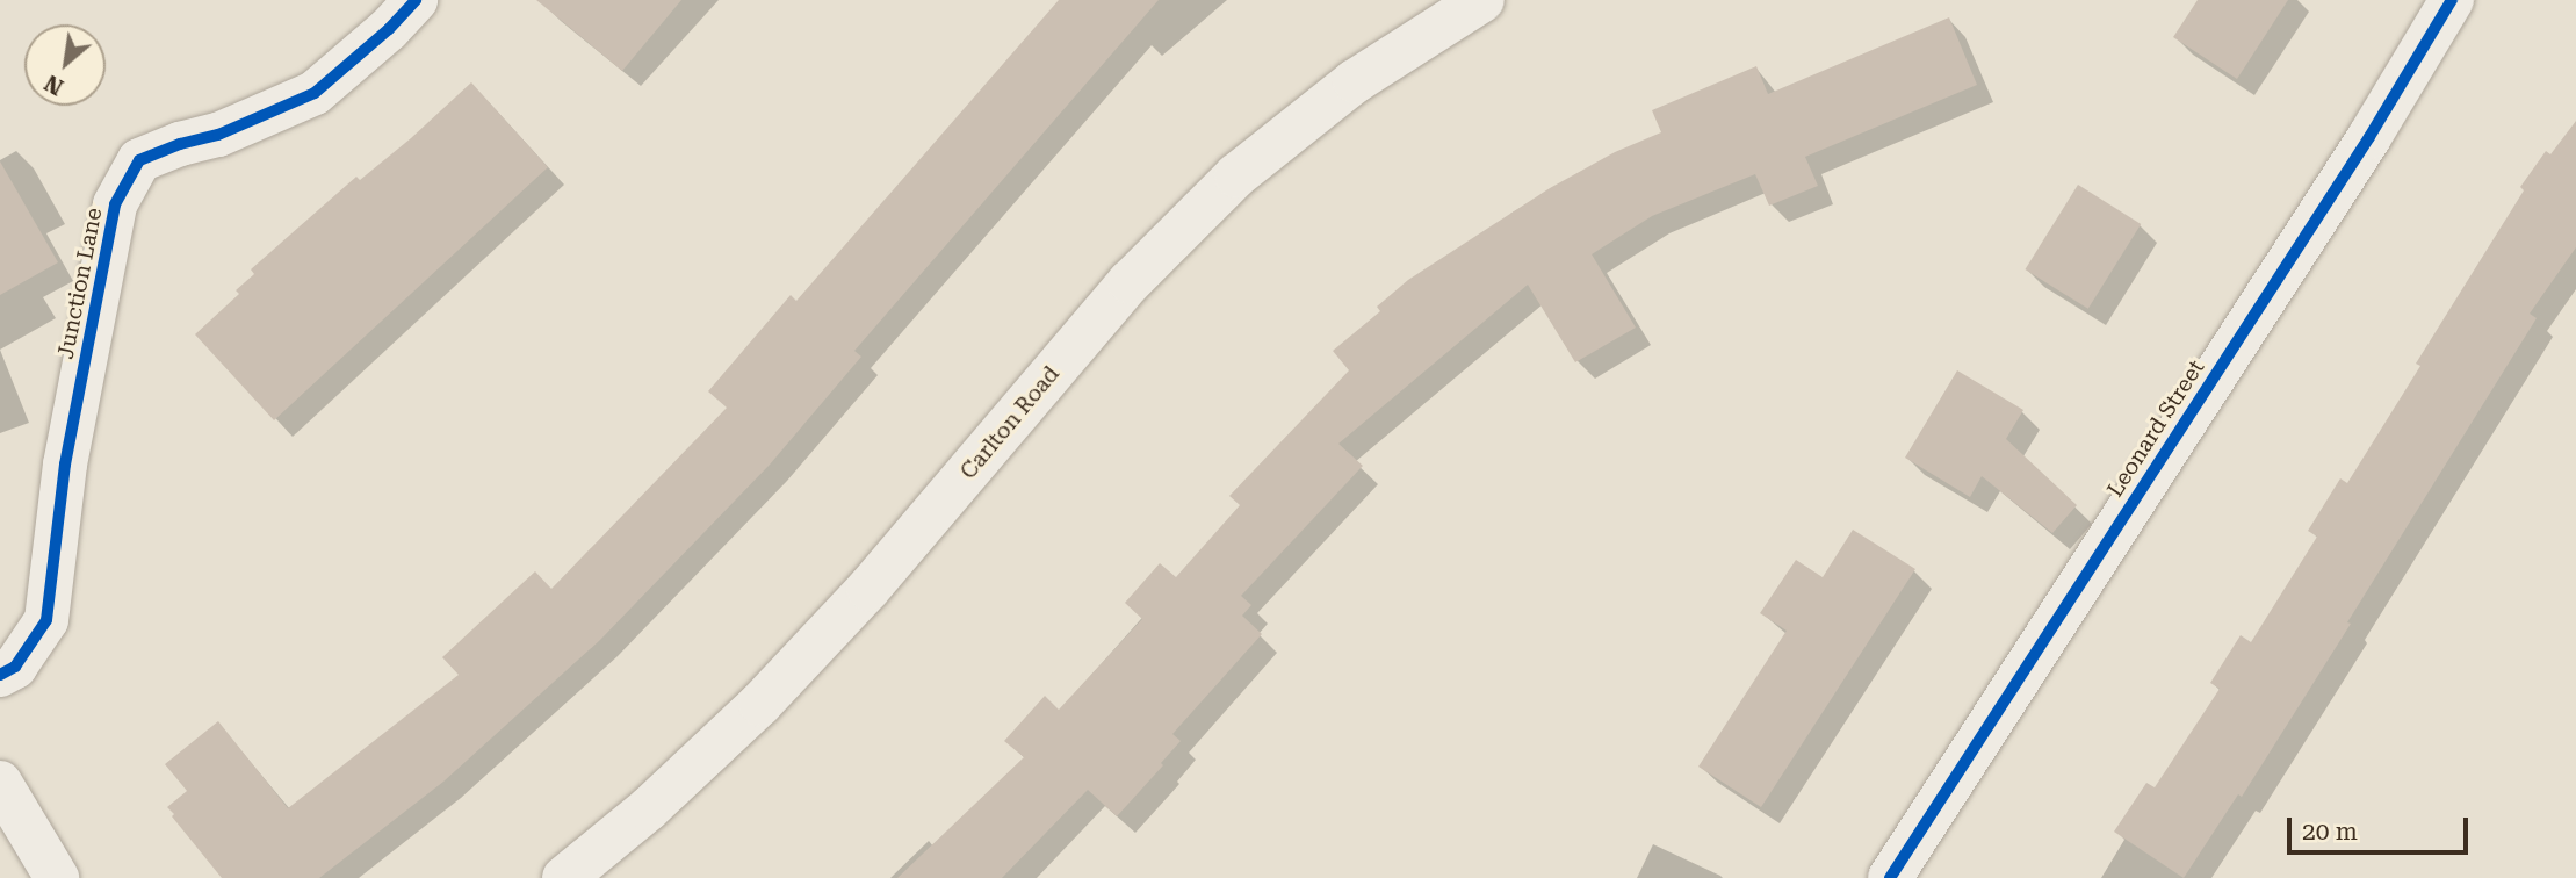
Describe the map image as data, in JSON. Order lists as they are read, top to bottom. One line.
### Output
{"streets":{"street":["Junction Lane","Carlton Road","Leonard Street"]},"scale_bar":"20 m","north":"bottom left"}
